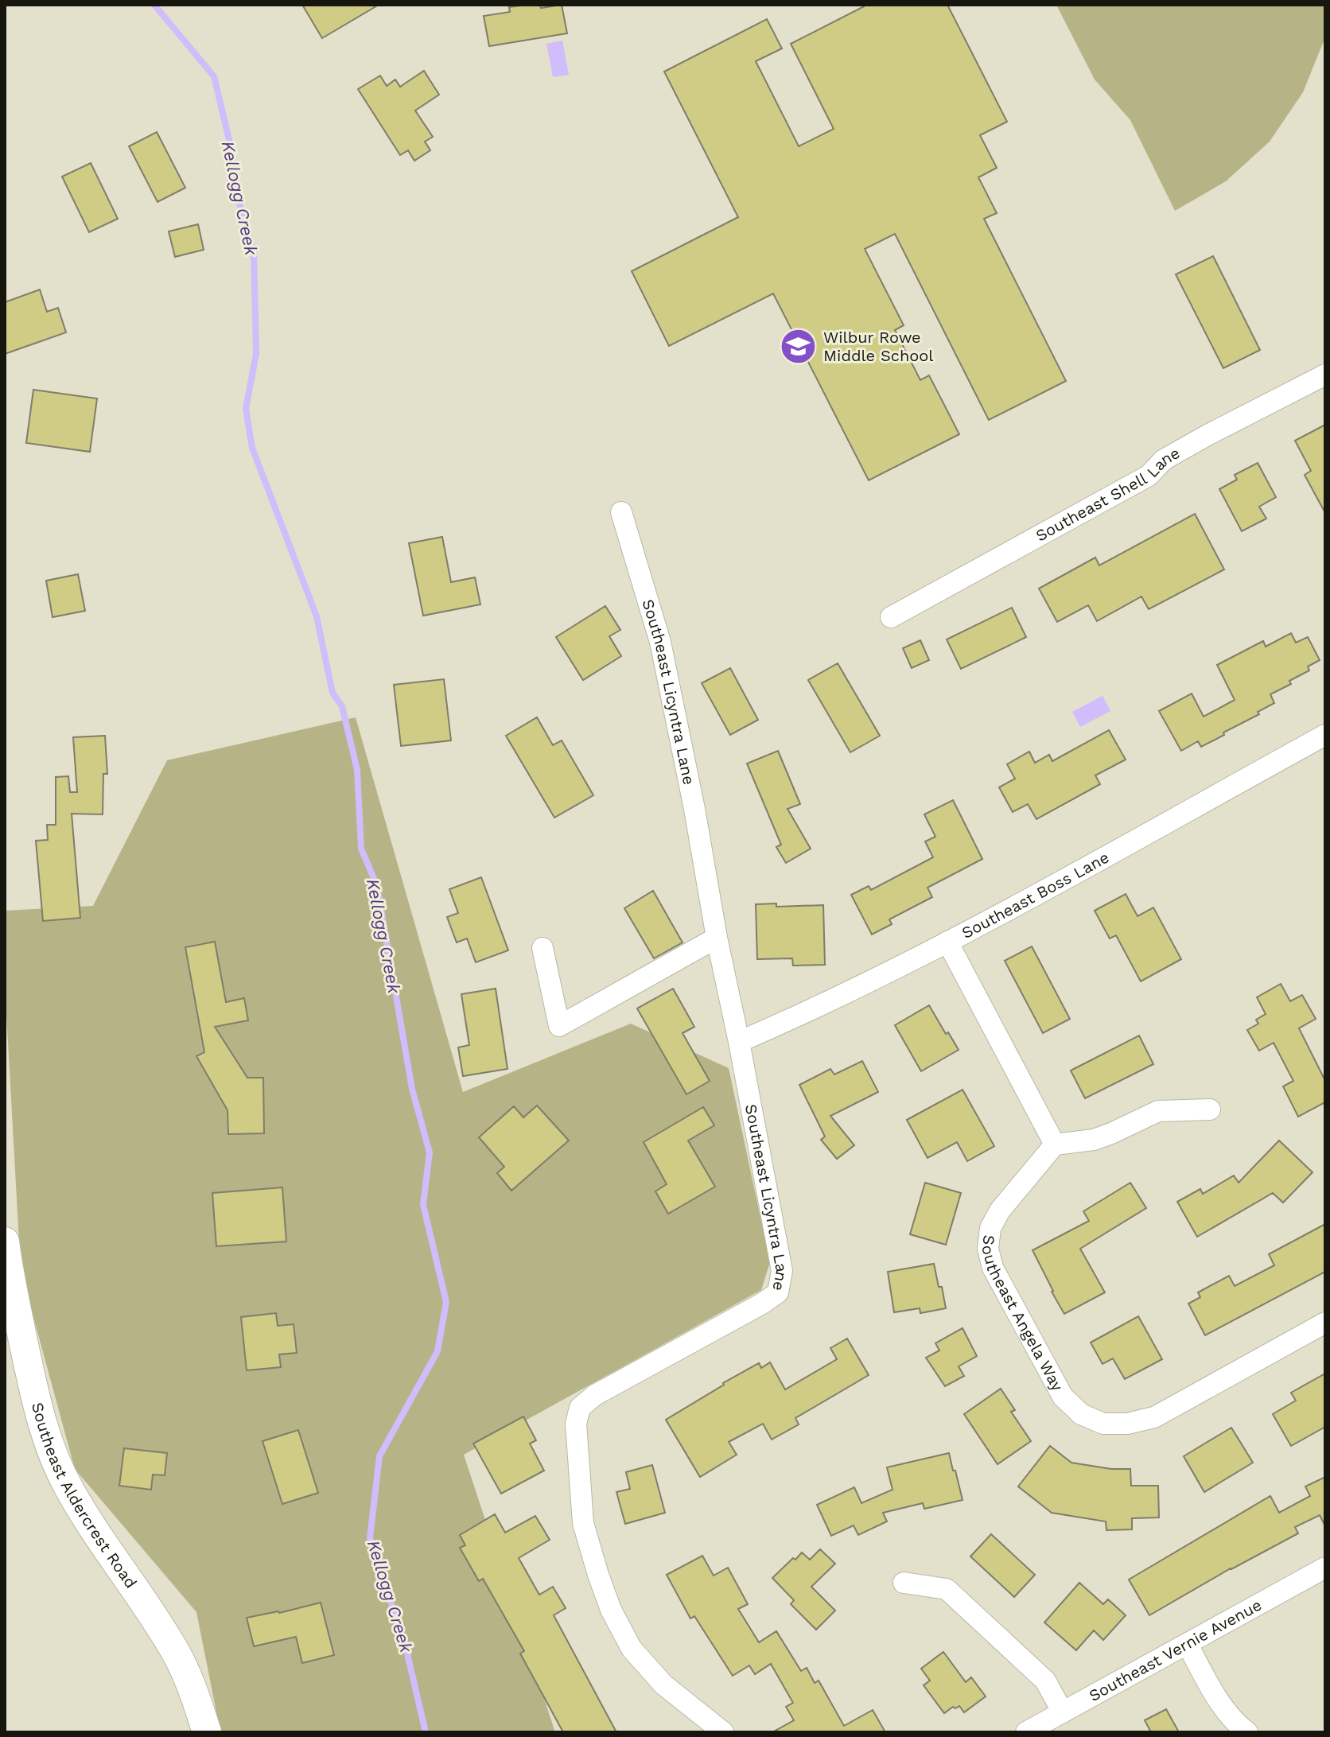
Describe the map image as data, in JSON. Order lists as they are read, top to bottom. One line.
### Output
{"streets":{"street":["Southeast Shell Lane","Southeast Licyntra Lane","Southeast Boss Lane","Southeast Angela Way","Southeast Aldercrest Road","Southeast Vernie Avenue"]},"crossings":[["Southeast Licyntra Lane","Southeast Boss Lane"]],"water":["Kellogg Creek"],"places":{"school or university":["Wilbur Rowe Middle School"]}}
